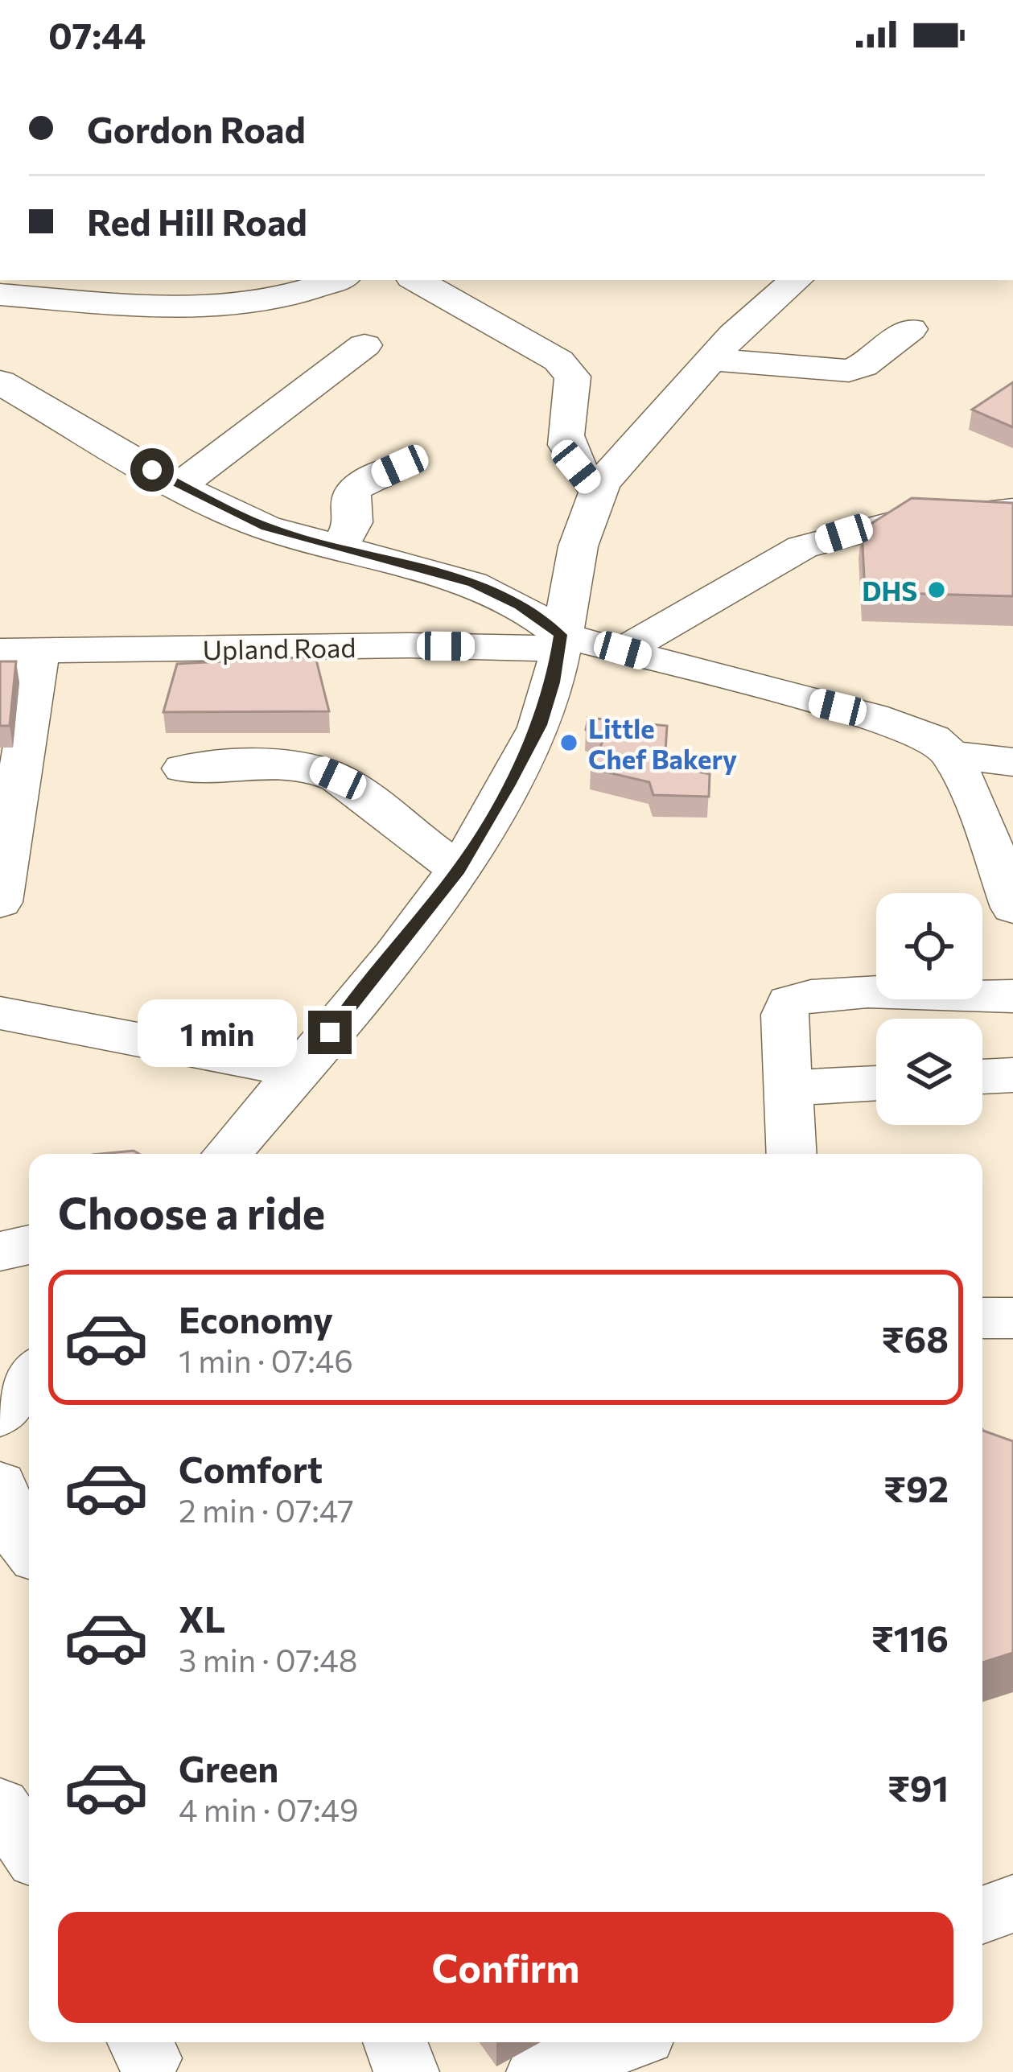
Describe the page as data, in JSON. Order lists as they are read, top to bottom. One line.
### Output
{"streets":{"street":["Upland Road"]},"places":["DHS","Little Chef Bakery"],"page":{"status":"07:44","banner":["Gordon Road","Red Hill Road"],"bubble":"1 min","heading":"Choose a ride","list":[{"name":"Economy","note":"1 min · 07:46","value":"₹68"},{"name":"Comfort","note":"2 min · 07:47","value":"₹92"},{"name":"XL","note":"3 min · 07:48","value":"₹116"},{"name":"Green","note":"4 min · 07:49","value":"₹91"}],"buttons":"Confirm"}}
